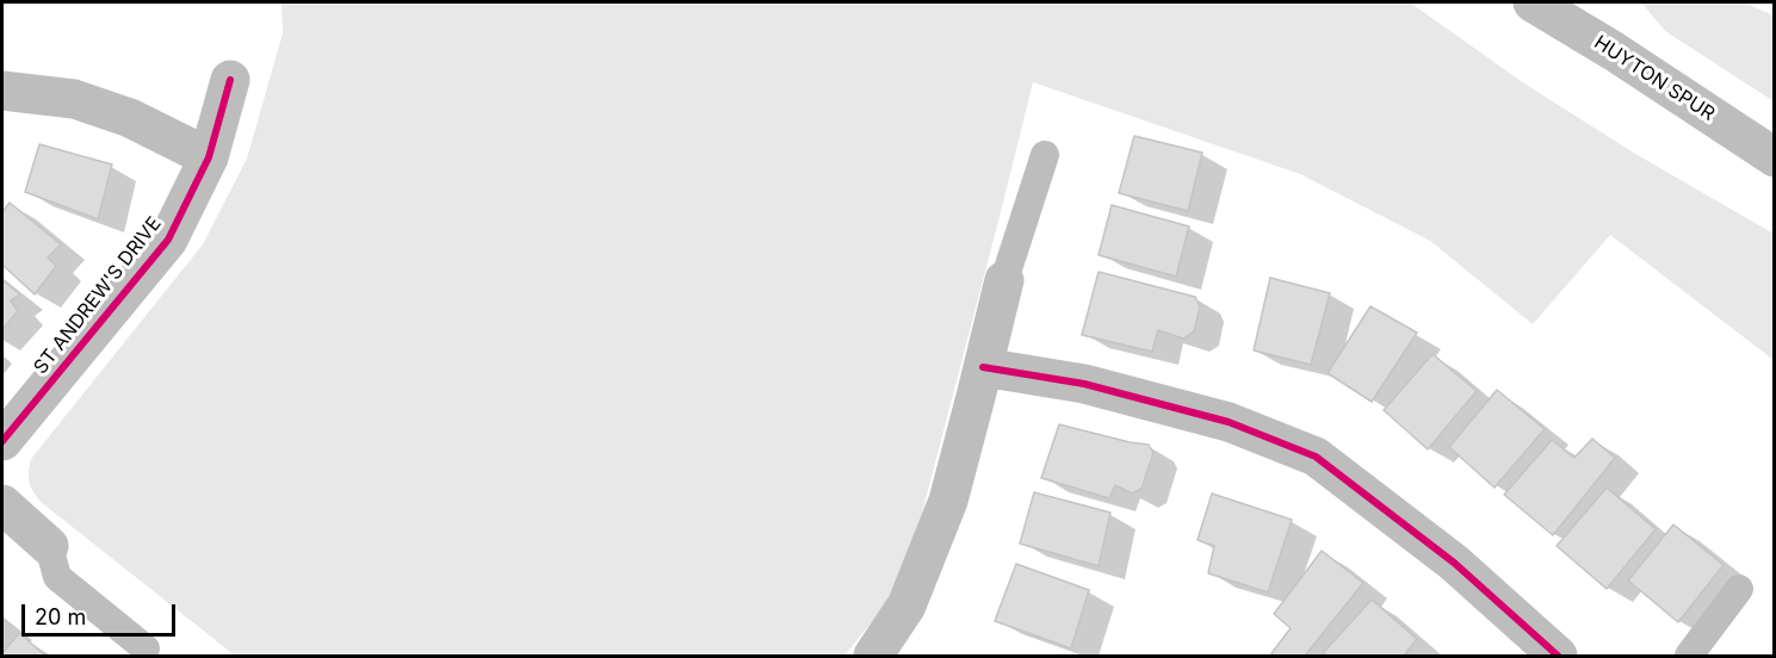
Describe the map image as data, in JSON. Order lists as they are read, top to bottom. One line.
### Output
{"streets":{"main road":["HUYTON SPUR","ST ANDREW'S DRIVE"]},"scale_bar":"20 m"}
